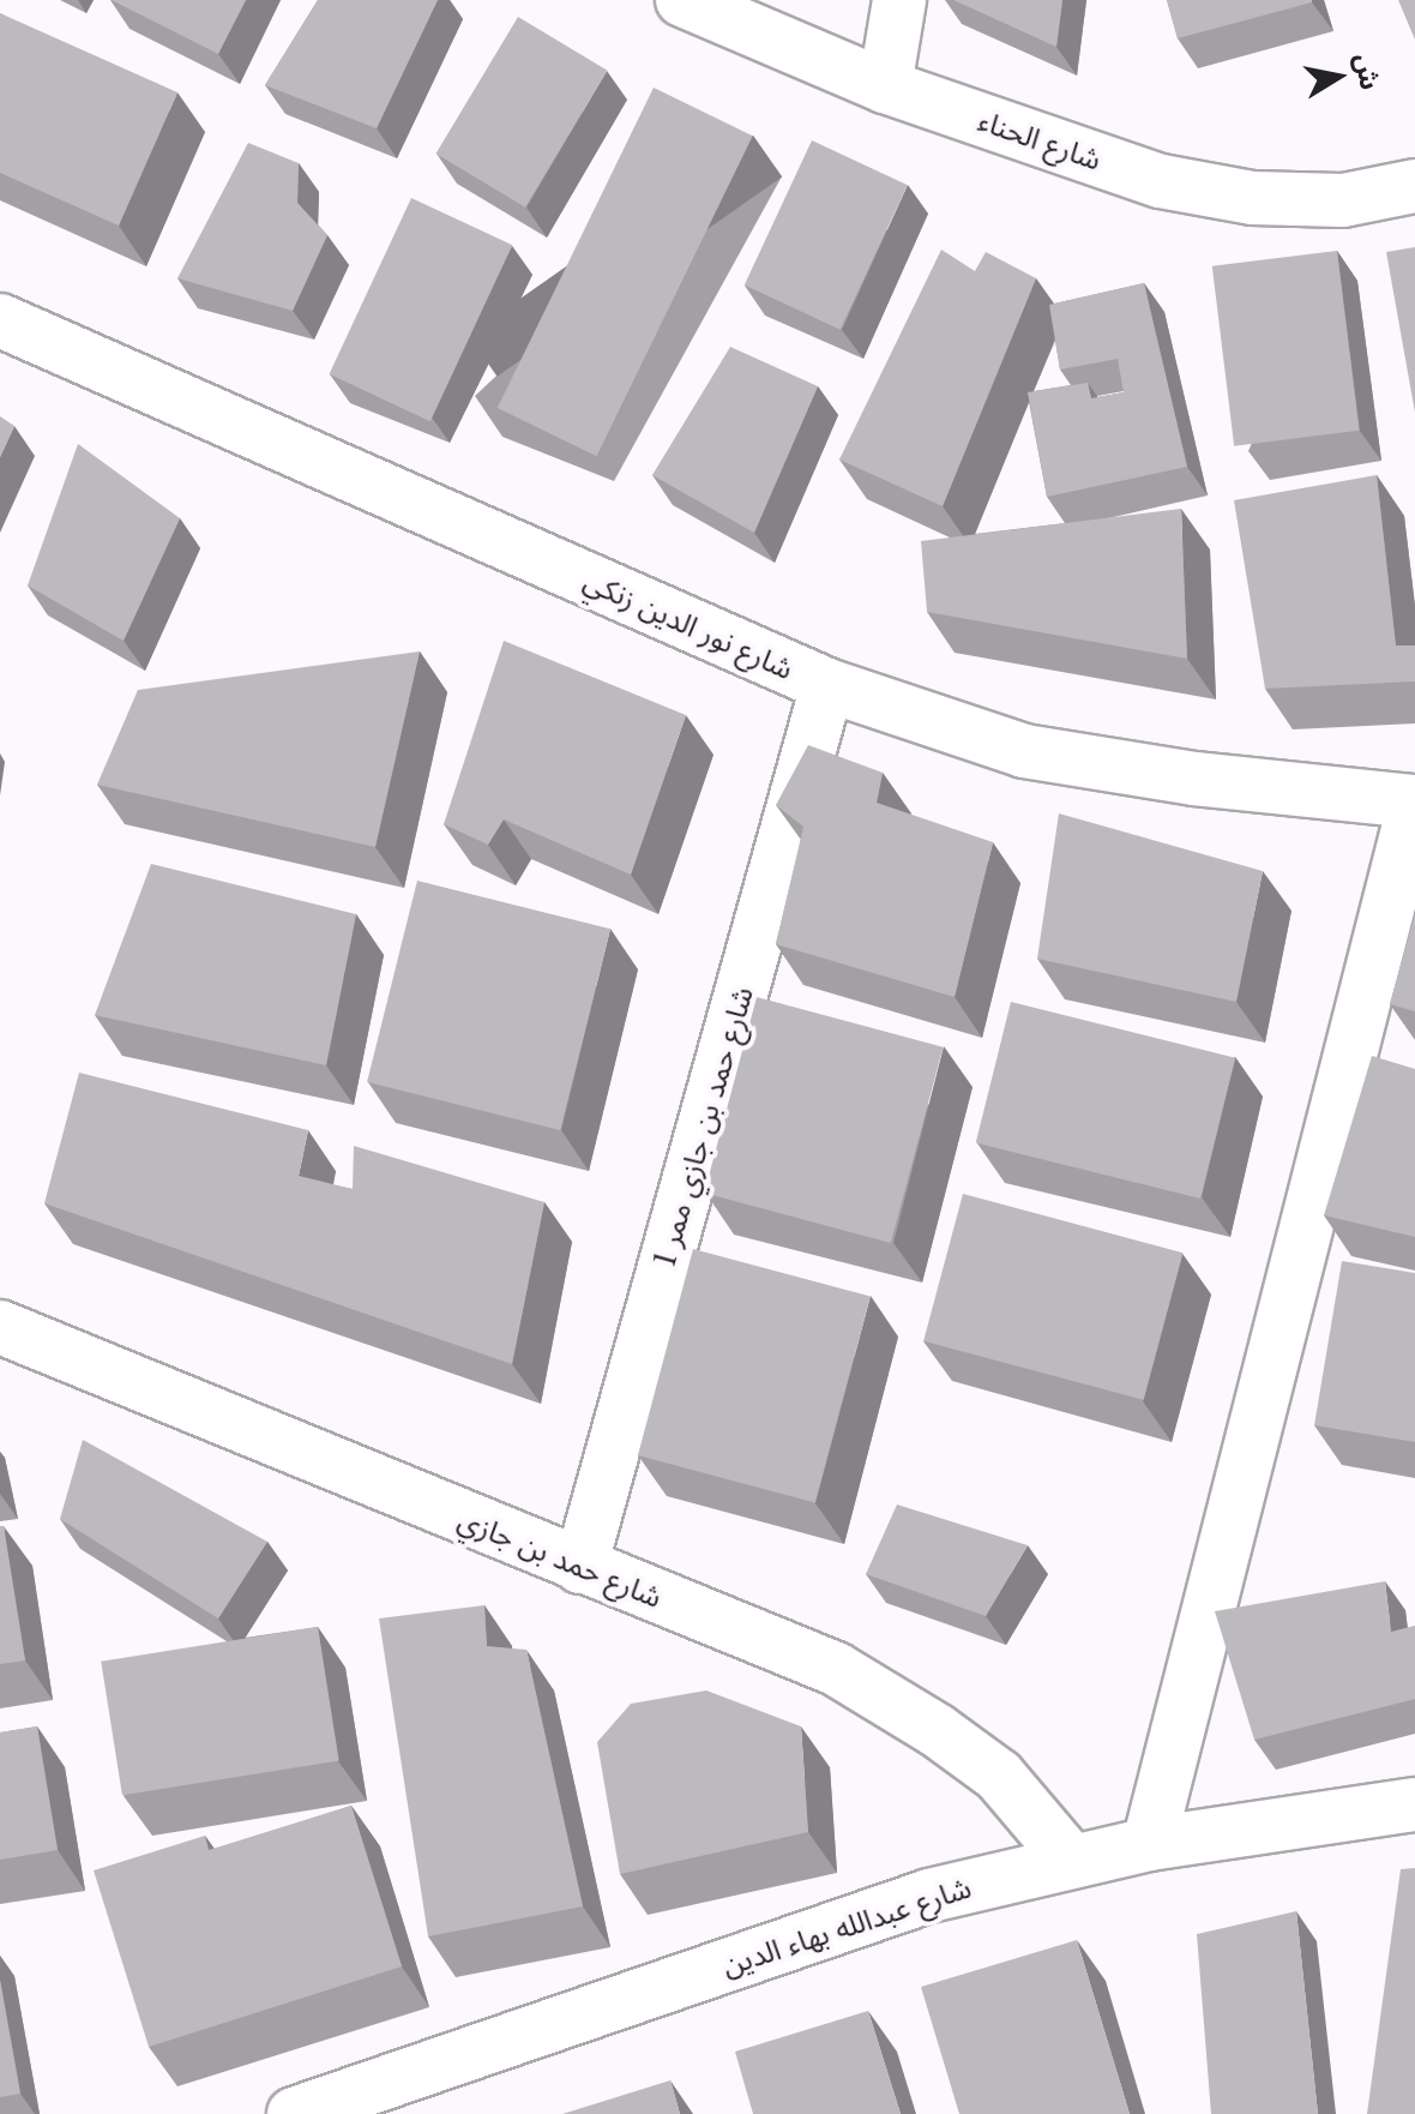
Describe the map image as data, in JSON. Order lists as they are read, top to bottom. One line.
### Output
{"streets":{"street":["شارع الحناء","شارع نور الدين زنكي","شارع حمد بن جازي ممر 1","شارع حمد بن جازي","شارع عبدالله بهاء الدين"]},"crossings":[["شارع نور الدين زنكي","شارع حمد بن جازي ممر 1"],["شارع حمد بن جازي ممر 1","شارع حمد بن جازي"],["شارع حمد بن جازي","شارع عبدالله بهاء الدين"]],"north":"right"}
